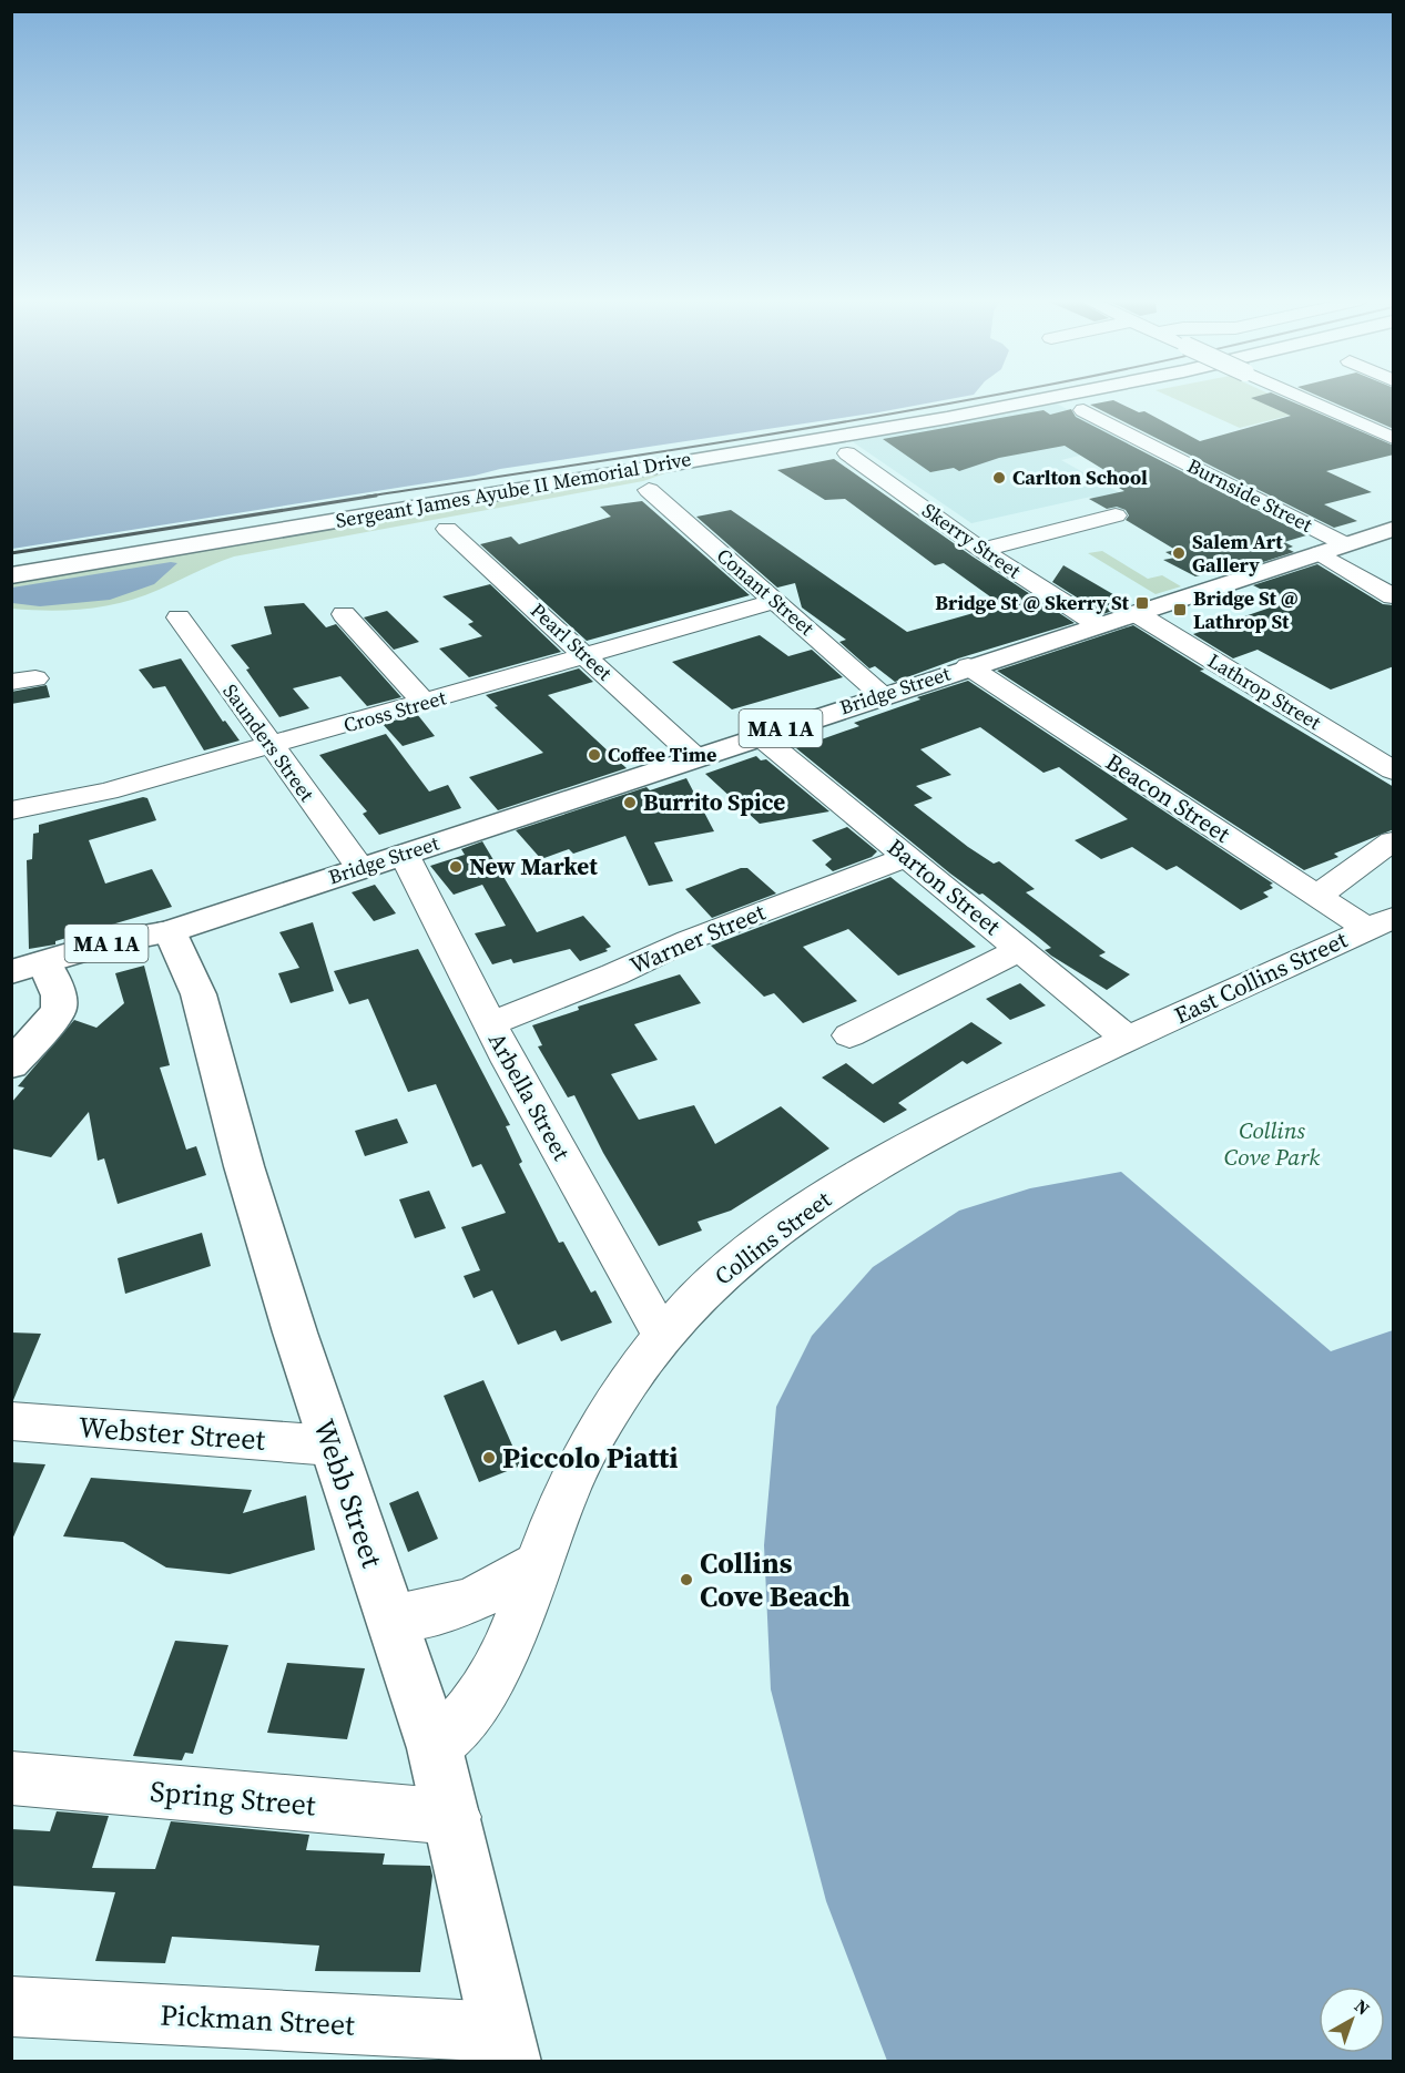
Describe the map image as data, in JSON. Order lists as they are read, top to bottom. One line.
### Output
{"streets":{"main road":["Sergeant James Ayube II Memorial Drive","Bridge Street","MA 1A","Webb Street"],"street":["Burnside Street","Skerry Street","Conant Street","Pearl Street","Lathrop Street","Cross Street","Saunders Street","Beacon Street","Barton Street","Warner Street","East Collins Street","Arbella Street","Collins Street","Webster Street","Spring Street","Pickman Street"]},"crossings":[["Burnside Street","Bridge Street"],["Skerry Street","Bridge Street"],["Conant Street","Bridge Street"],["Conant Street","Cross Street"],["Pearl Street","Bridge Street"],["Pearl Street","Cross Street"],["Bridge Street","Lathrop Street"],["Bridge Street","Saunders Street"],["Bridge Street","Beacon Street"],["Bridge Street","Barton Street"],["Bridge Street","Arbella Street"],["Bridge Street","Webb Street"],["Cross Street","Saunders Street"],["Beacon Street","East Collins Street"],["Barton Street","Warner Street"],["Barton Street","East Collins Street"],["Barton Street","Collins Street"],["Warner Street","Arbella Street"],["East Collins Street","Collins Street"],["Arbella Street","Collins Street"],["Collins Street","Webb Street"],["Webster Street","Webb Street"],["Webb Street","Spring Street"],["Webb Street","Pickman Street"]],"parks":["Collins Cove Park"],"places":{"other":["Carlton School","Salem Art Gallery","Coffee Time","Burrito Spice","New Market","Piccolo Piatti","Collins Cove Beach"],"transit":["Bridge St @ Skerry St","Bridge St @ Lathrop St"]},"north":"top right"}
